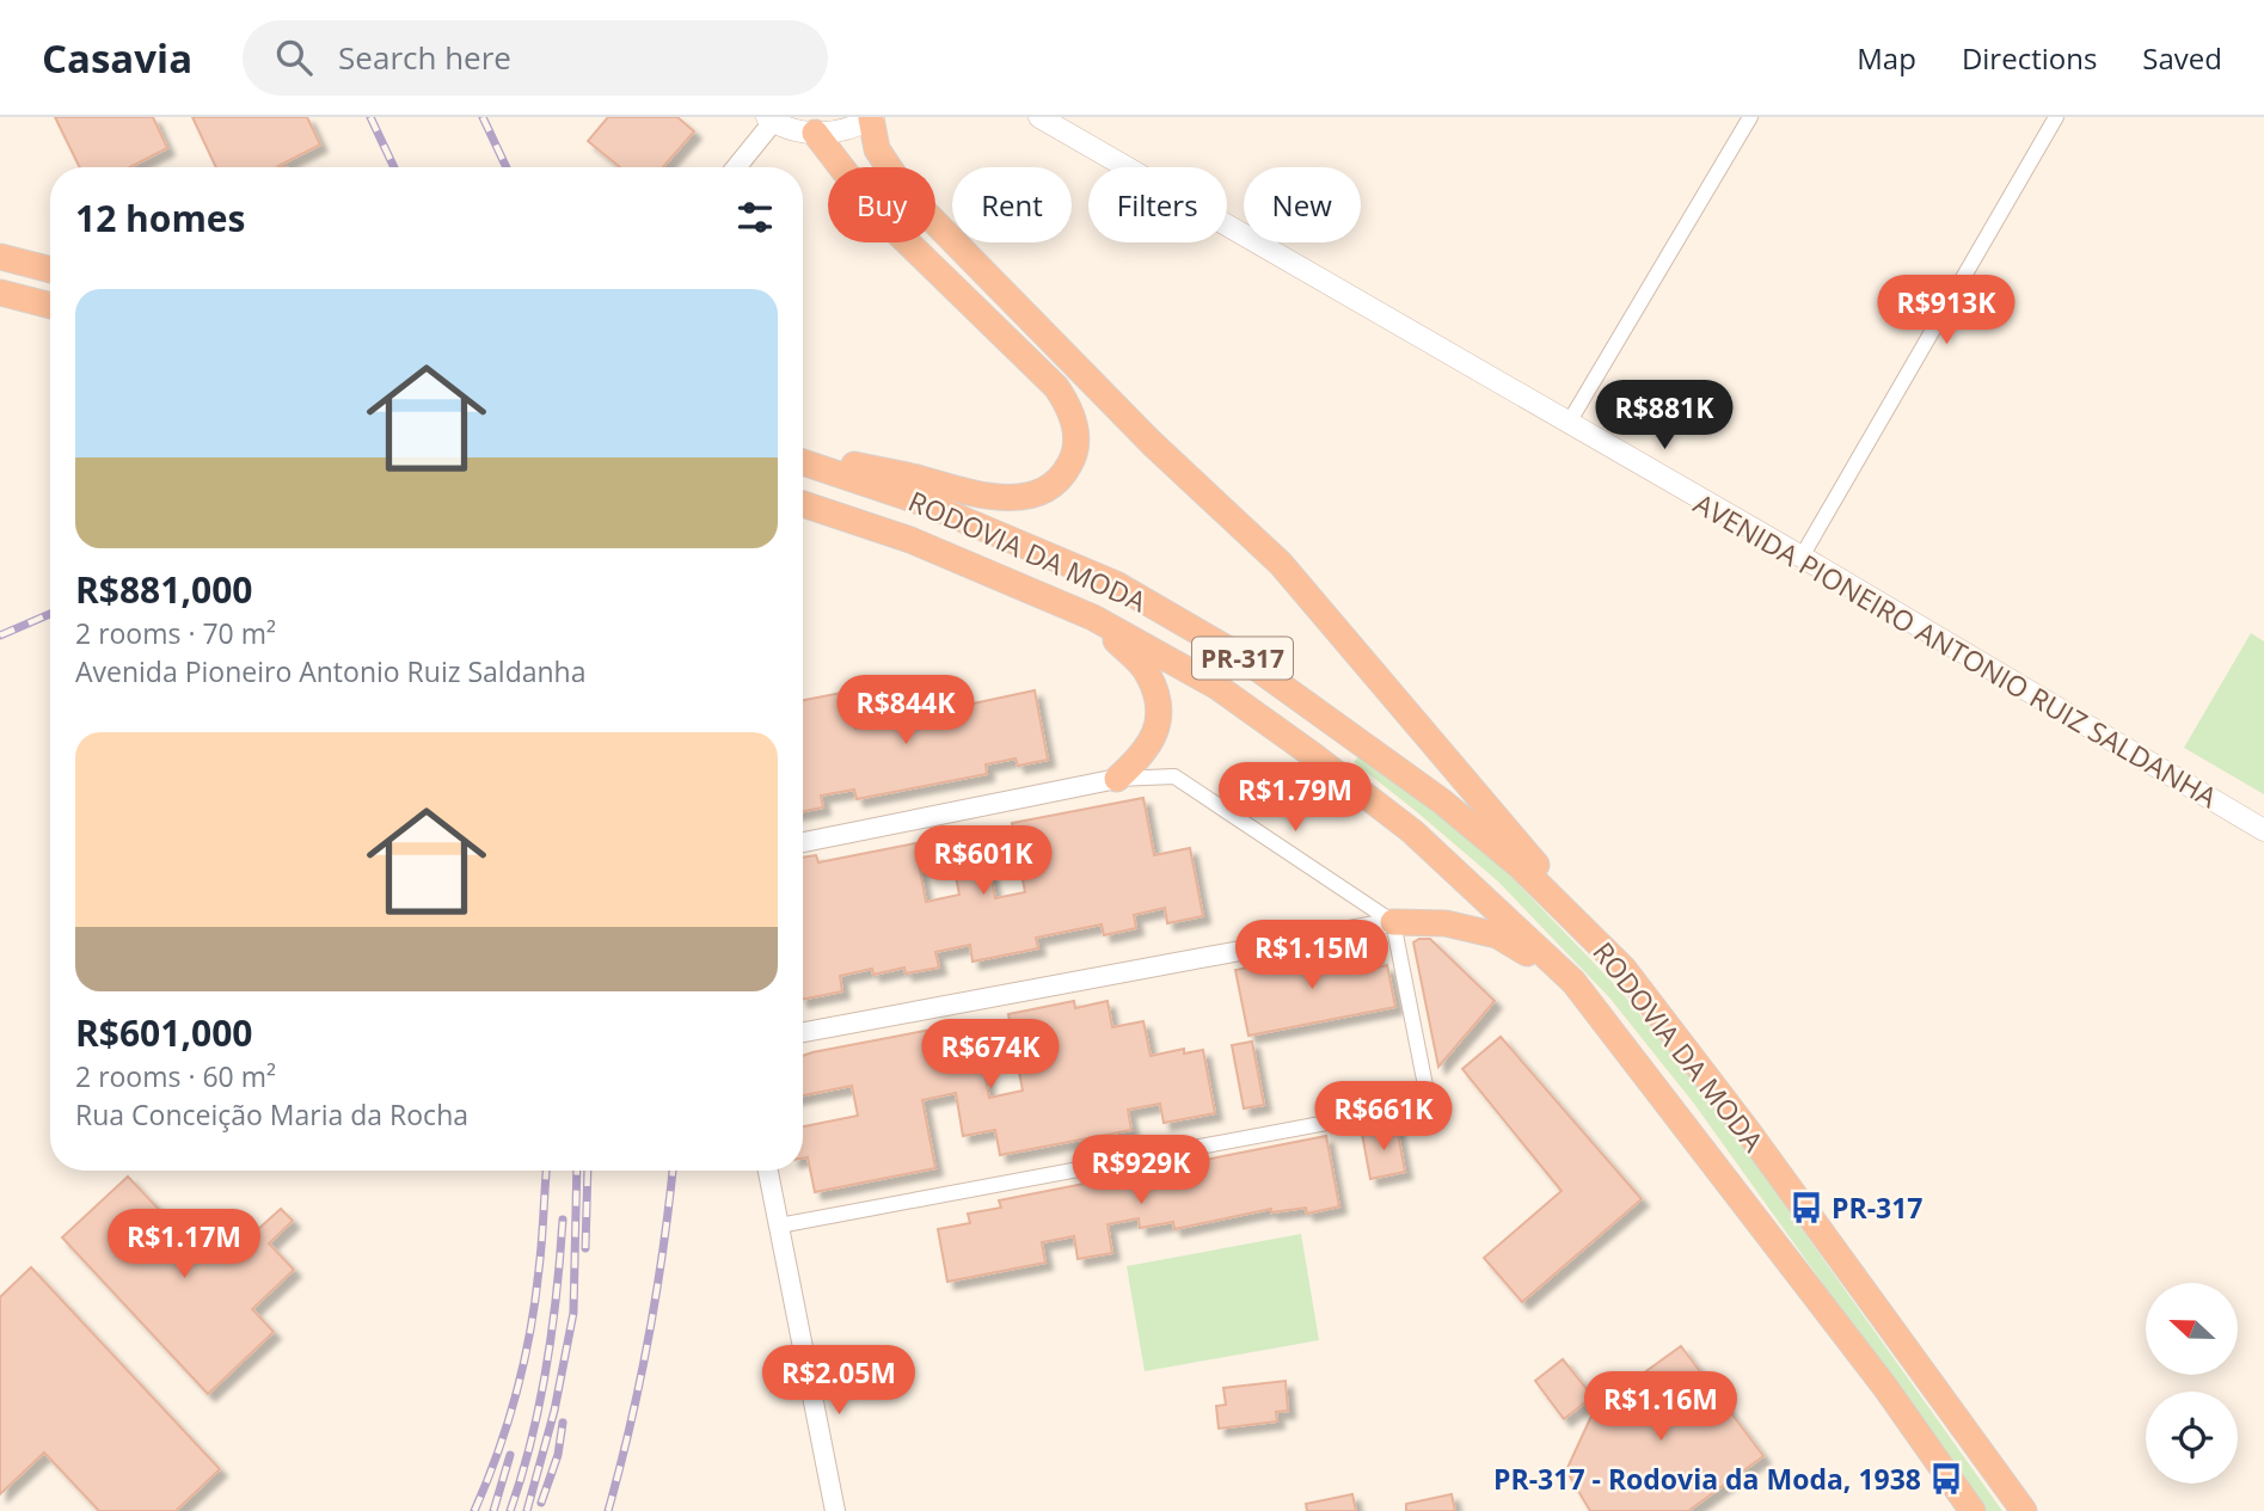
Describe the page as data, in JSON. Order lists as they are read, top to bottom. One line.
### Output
{"streets":{"highway":["RODOVIA DA MODA","PR-317"],"main road":["AVENIDA PIONEIRO ANTONIO RUIZ SALDANHA"]},"places":{"bus stop":["PR-317","PR-317 - Rodovia da Moda, 1938"]},"north":"left","page":{"header":"Casavia","search":"Search here","nav":["Map","Directions","Saved"],"chip":["Buy","Rent","Filters","New"],"heading":"12 homes","list":[{"name":"R$881,000","note":"2 rooms · 70 m² · Avenida Pioneiro Antonio Ruiz Saldanha"},{"name":"R$601,000","note":"2 rooms · 60 m² · Rua Conceição Maria da Rocha"}],"price":["R$913K","R$881K","R$844K","R$1.79M","R$601K","R$1.15M","R$674K","R$661K","R$929K","R$1.17M","R$2.05M","R$1.16M"]}}
